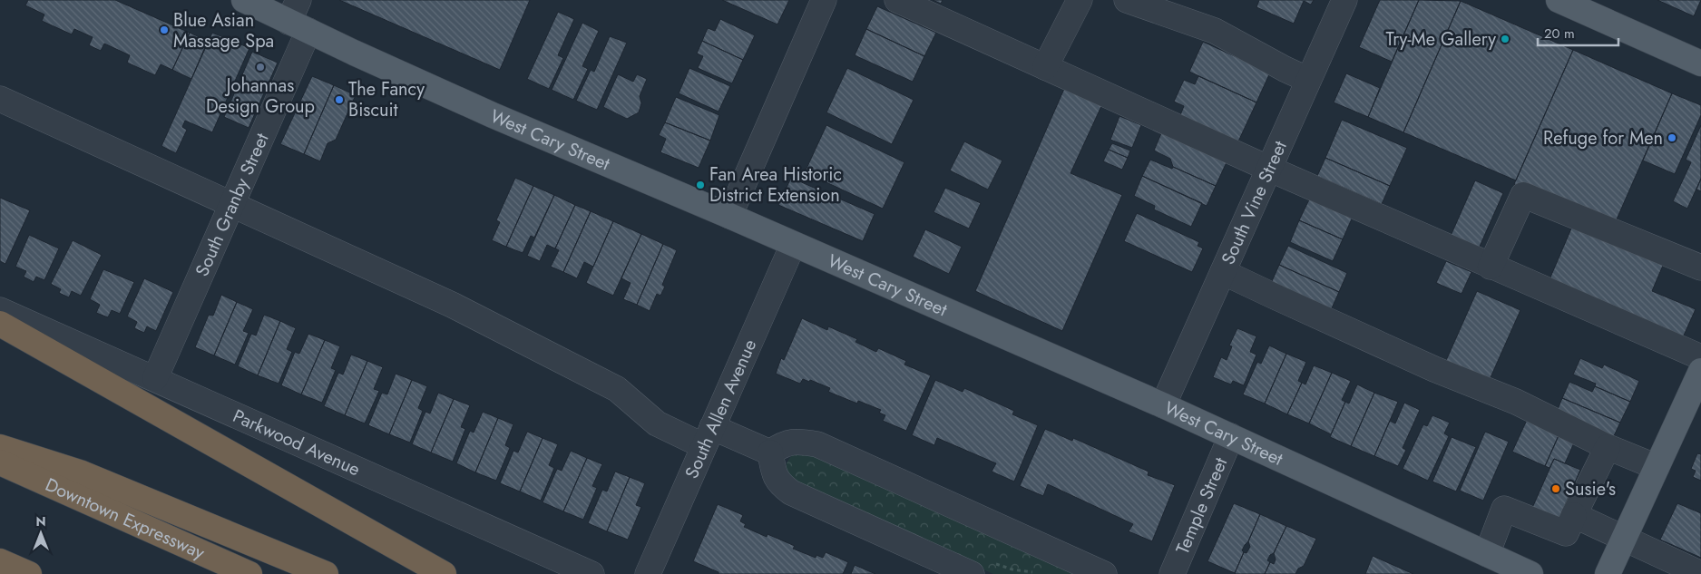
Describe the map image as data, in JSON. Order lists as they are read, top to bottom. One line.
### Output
{"streets":{"highway":["Downtown Expressway"],"main road":["West Cary Street"],"street":["South Vine Street","South Granby Street","South Allen Avenue","Parkwood Avenue","Temple Street"]},"crossings":[["West Cary Street","South Vine Street"],["West Cary Street","South Granby Street"],["West Cary Street","South Allen Avenue"],["West Cary Street","Temple Street"],["South Granby Street","Parkwood Avenue"]],"places":["Blue Asian Massage Spa","Try-Me Gallery","Johannas Design Group","The Fancy Biscuit","Refuge for Men","Fan Area Historic District Extension","Susie's"],"scale_bar":"20 m","north":"top"}
